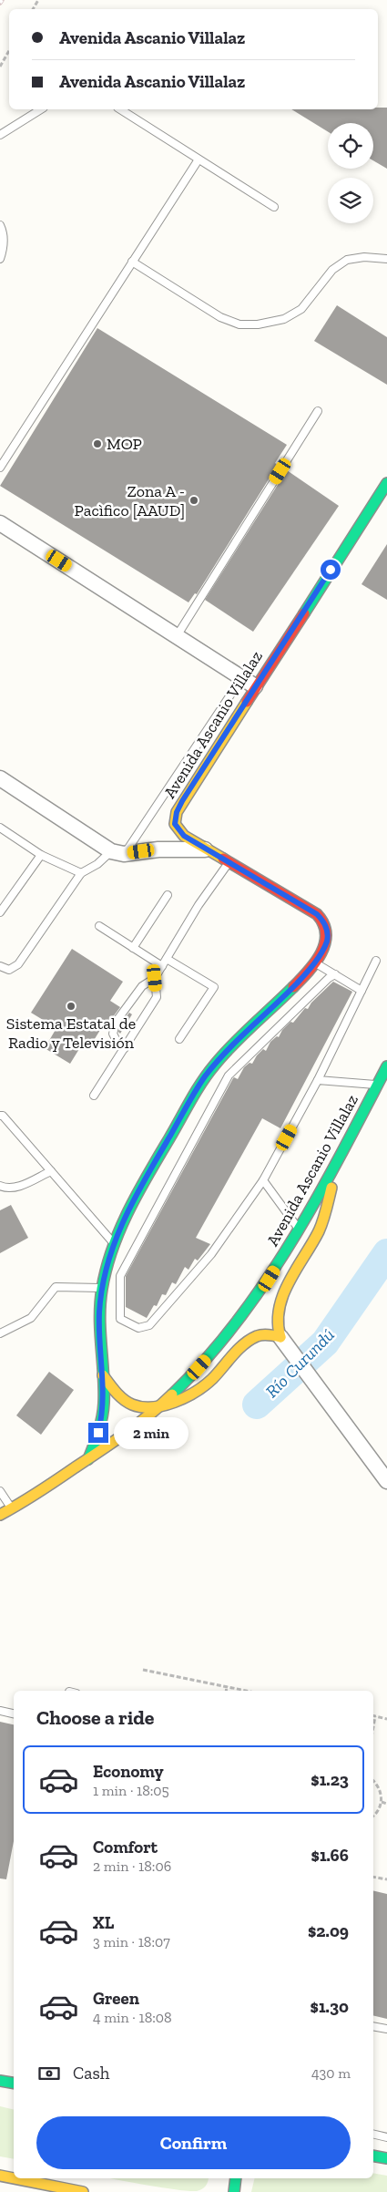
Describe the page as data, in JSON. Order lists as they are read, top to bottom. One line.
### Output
{"streets":{"main road":["Avenida Ascanio Villalaz"]},"water":["Río Curundú"],"places":["MOP","Zona A - Pacìfico [AAUD]","Sistema Estatal de Radio y Televisión"],"page":{"banner":["Avenida Ascanio Villalaz","Avenida Ascanio Villalaz"],"bubble":"2 min","heading":"Choose a ride","list":[{"name":"Economy","note":"1 min · 18:05","value":"$1.23"},{"name":"Comfort","note":"2 min · 18:06","value":"$1.66"},{"name":"XL","note":"3 min · 18:07","value":"$2.09"},{"name":"Green","note":"4 min · 18:08","value":"$1.30"}],"pay":["Cash","430 m"],"buttons":"Confirm"}}
